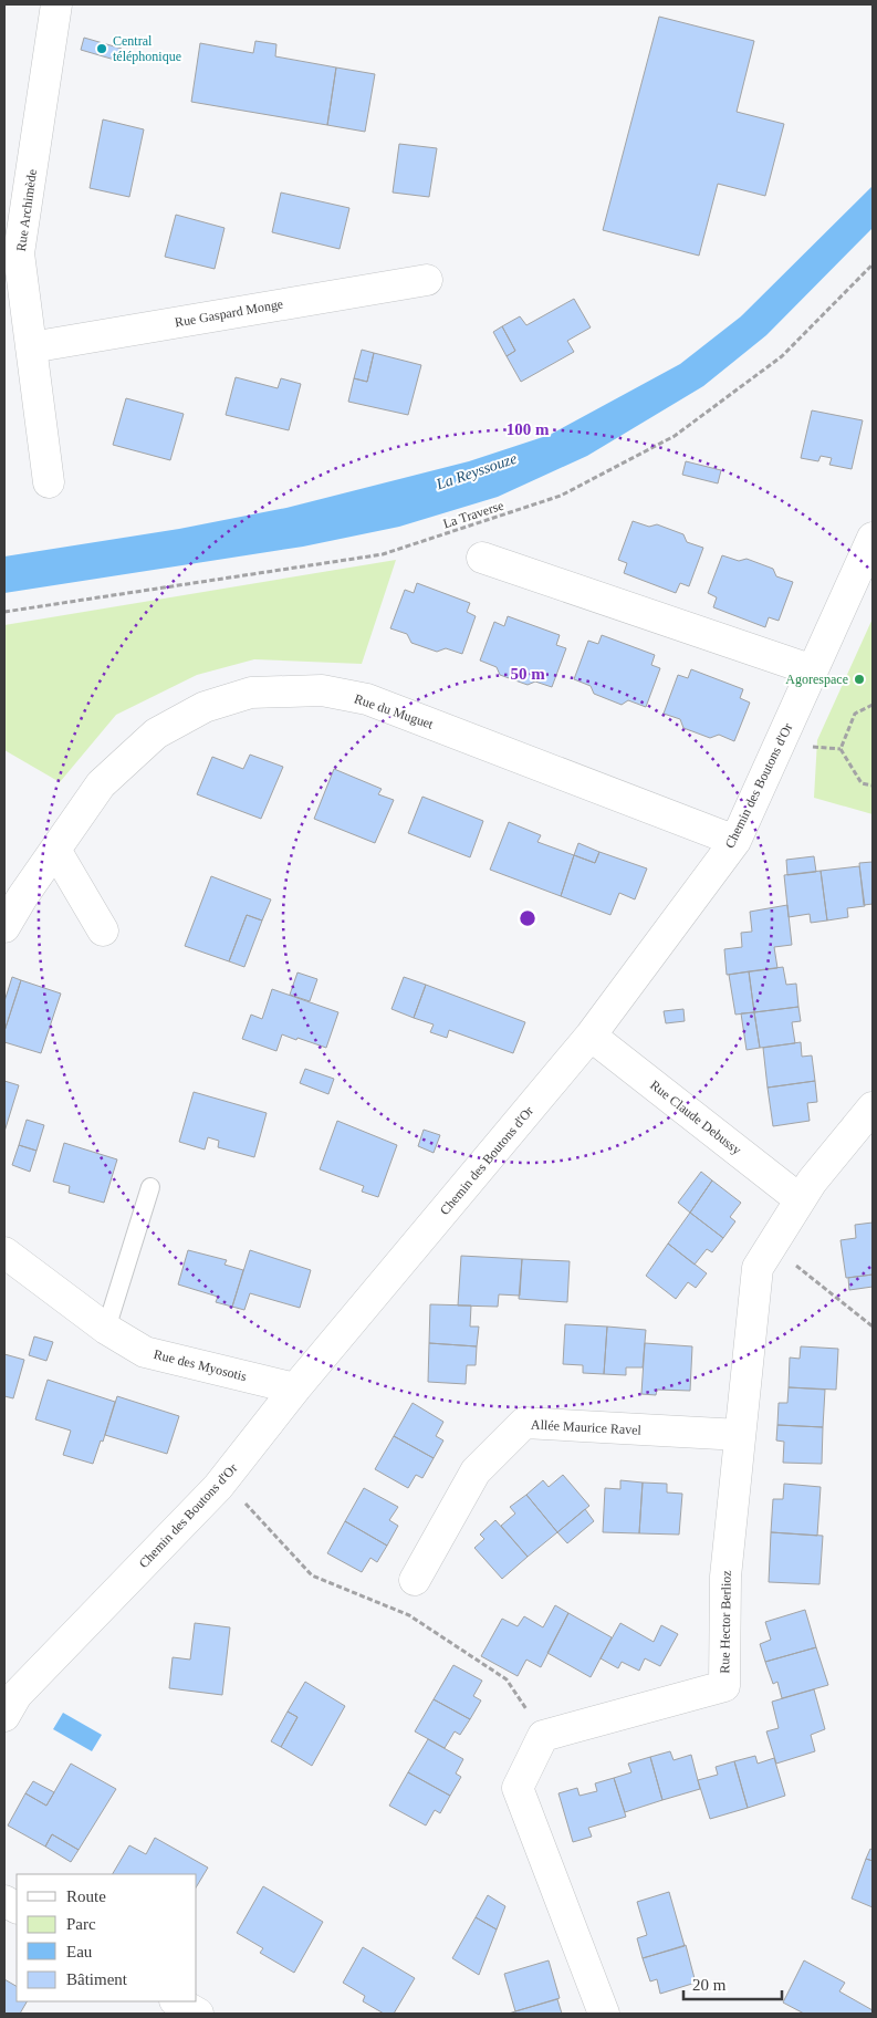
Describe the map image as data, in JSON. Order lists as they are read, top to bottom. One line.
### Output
{"streets":{"street":["Rue Archimède","Rue Gaspard Monge","Rue du Muguet","Chemin des Boutons d'Or","Rue Claude Debussy","Rue des Myosotis","Allée Maurice Ravel","Rue Hector Berlioz"],"path":["La Traverse"]},"crossings":[["Rue Archimède","Rue Gaspard Monge"],["Rue du Muguet","Chemin des Boutons d'Or"],["Chemin des Boutons d'Or","Rue Claude Debussy"],["Chemin des Boutons d'Or","Rue des Myosotis"],["Rue Claude Debussy","Rue Hector Berlioz"],["Allée Maurice Ravel","Rue Hector Berlioz"]],"water":["La Reyssouze"],"places":["Central téléphonique","Agorespace"],"legend":["Route","Parc","Eau","Bâtiment"],"scale_bar":"20 m","rings":["100 m","50 m"]}
